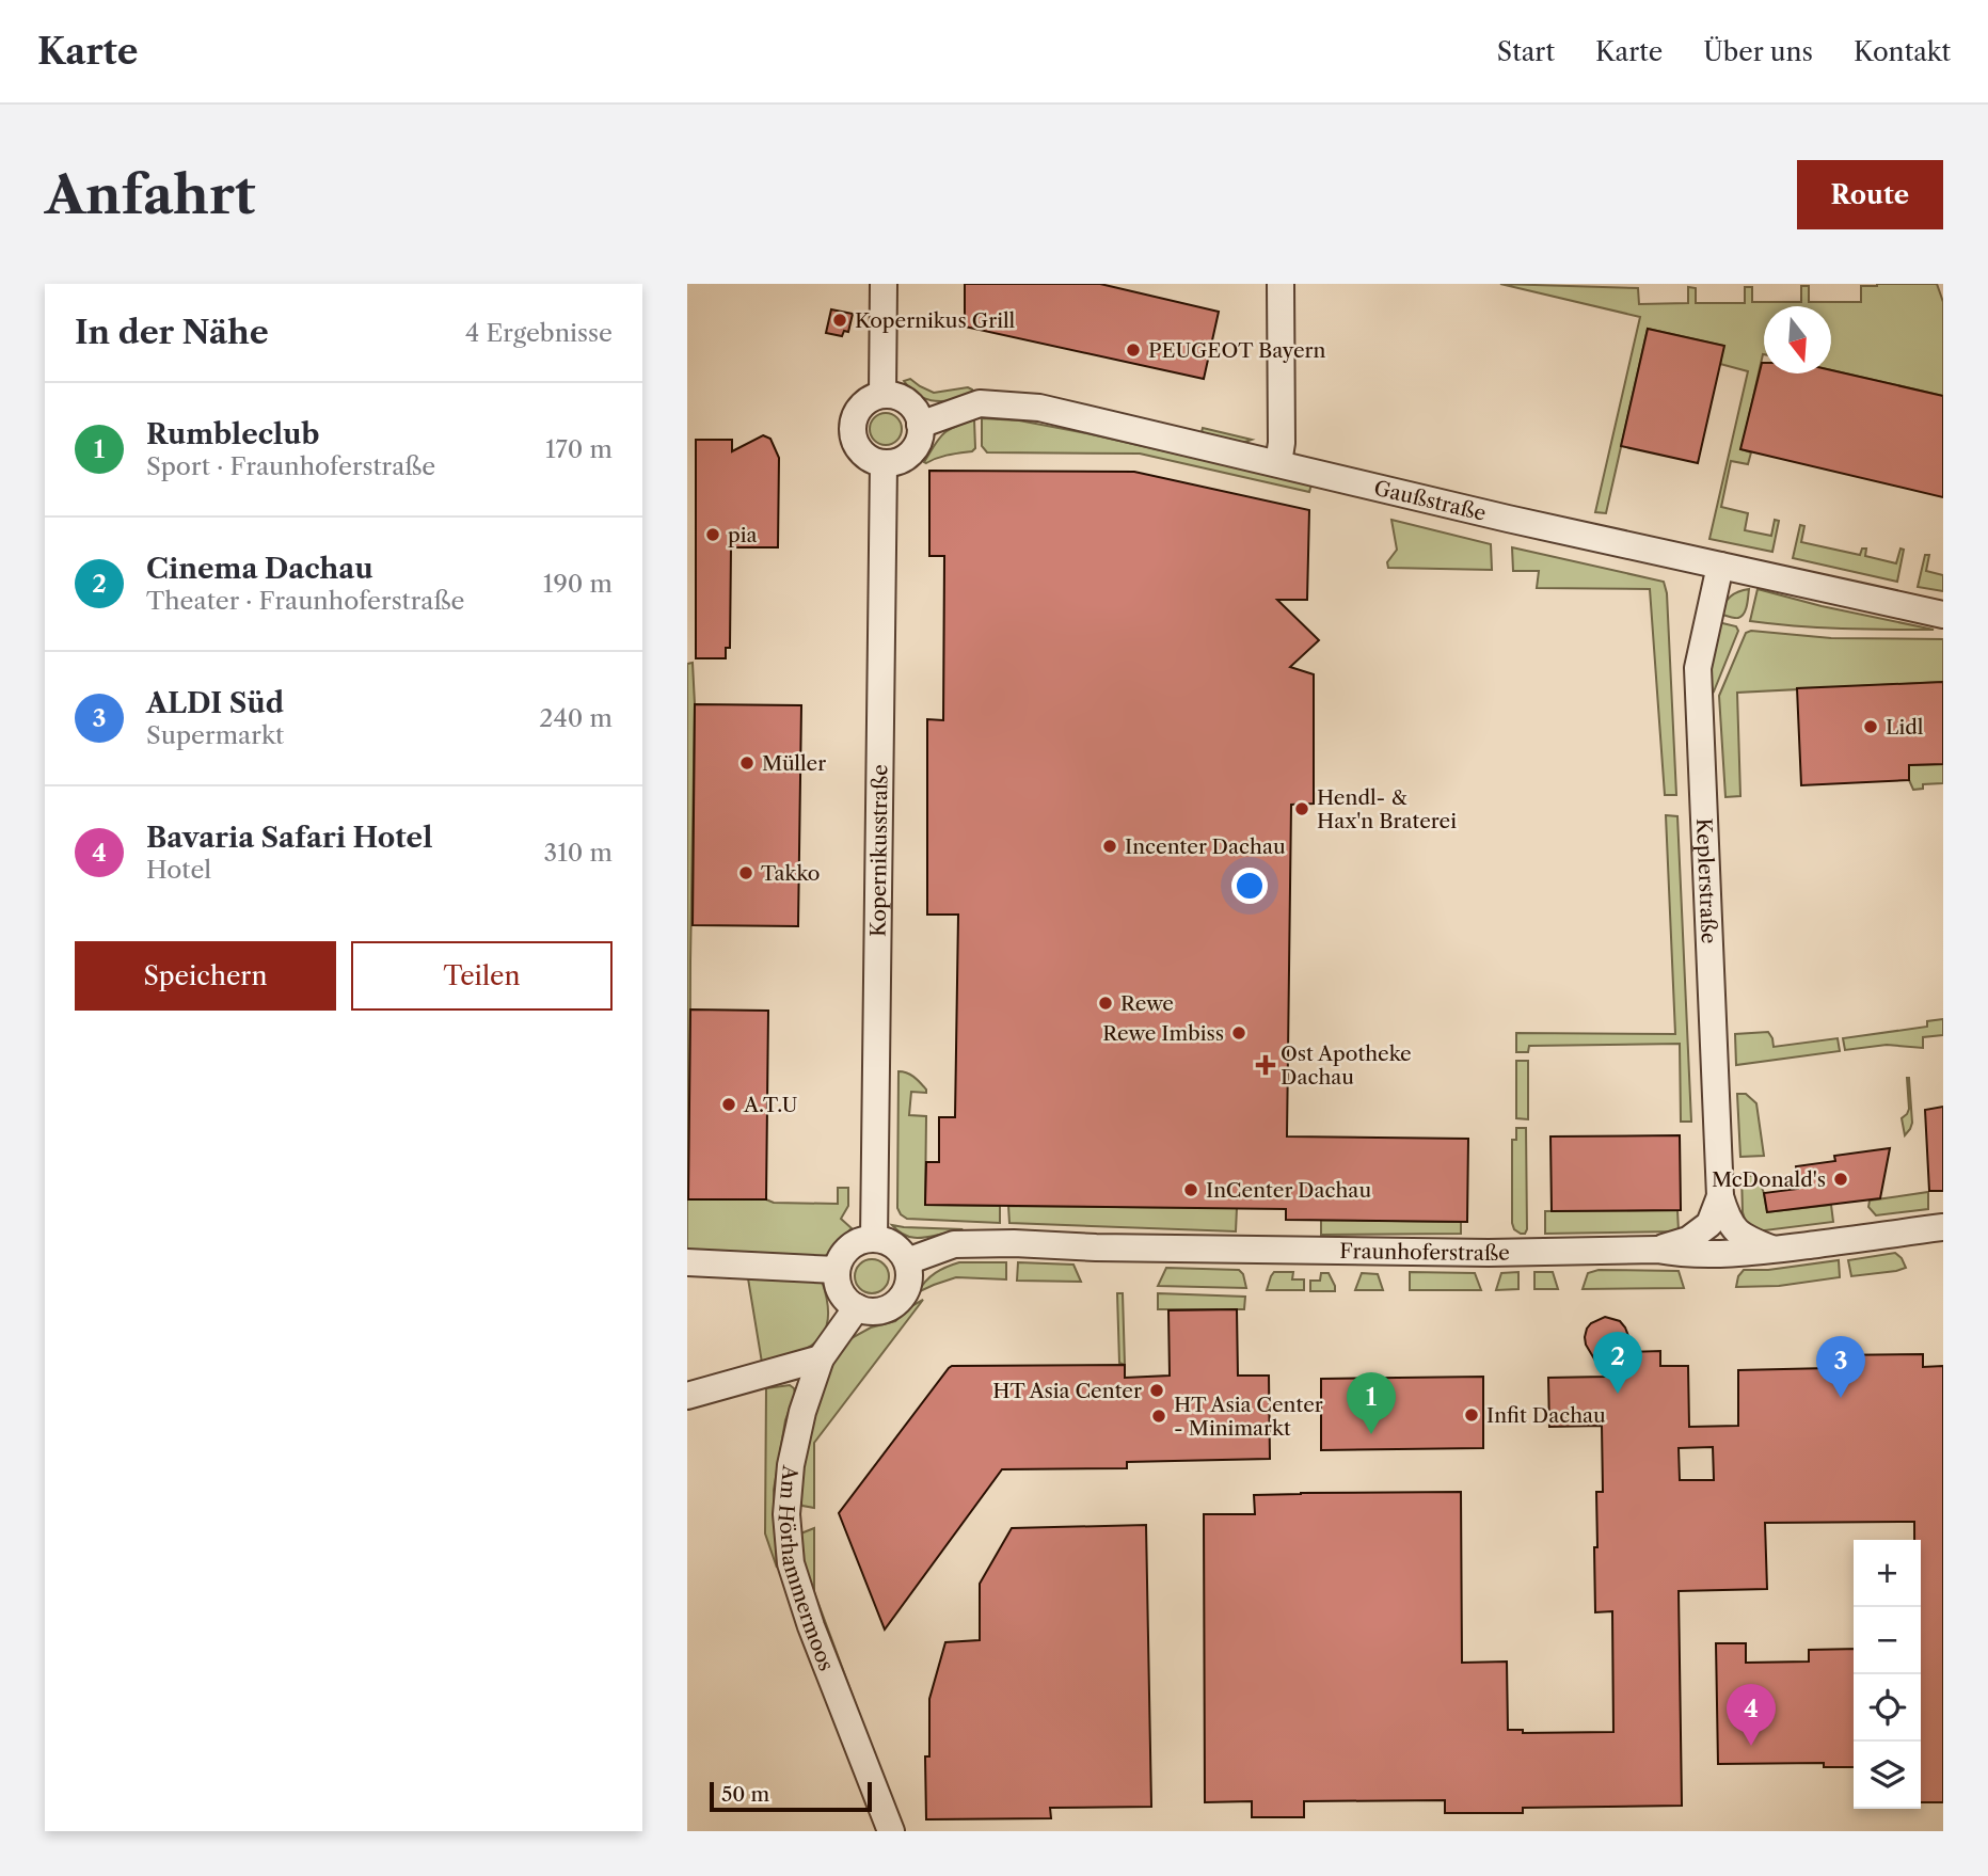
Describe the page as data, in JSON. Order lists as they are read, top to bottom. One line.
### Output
{"streets":{"street":["Gaußstraße","Kopernikusstraße","Keplerstraße","Fraunhoferstraße","Am Hörhammermoos"]},"crossings":[["Gaußstraße","Kopernikusstraße"],["Gaußstraße","Keplerstraße"],["Kopernikusstraße","Fraunhoferstraße"],["Kopernikusstraße","Am Hörhammermoos"],["Keplerstraße","Fraunhoferstraße"],["Fraunhoferstraße","Am Hörhammermoos"]],"places":{"other":["Kopernikus Grill","PEUGEOT Bayern","pia","Lidl","Müller","Hendl- & Hax'n Braterei","Incenter Dachau","Takko","Rewe","Rewe Imbiss","A.T.U","McDonald's","InCenter Dachau","HT Asia Center","Infit Dachau","HT Asia Center - Minimarkt"],"health":["Ost Apotheke Dachau"]},"scale_bar":"50 m","north":"bottom","page":{"header":"Karte","nav":["Start","Karte","Über uns","Kontakt"],"buttons":["Route",["Speichern","Teilen"]],"title":"Anfahrt","heading":["In der Nähe","4 Ergebnisse"],"list":[{"mark":"1","name":"Rumbleclub","note":"Sport · Fraunhoferstraße","value":"170 m"},{"mark":"2","name":"Cinema Dachau","note":"Theater · Fraunhoferstraße","value":"190 m"},{"mark":"3","name":"ALDI Süd","note":"Supermarkt","value":"240 m"},{"mark":"4","name":"Bavaria Safari Hotel","note":"Hotel","value":"310 m"}],"pins":["2","3","1","4"],"map_buttons":["+","−"],"scale":"50 m"}}
